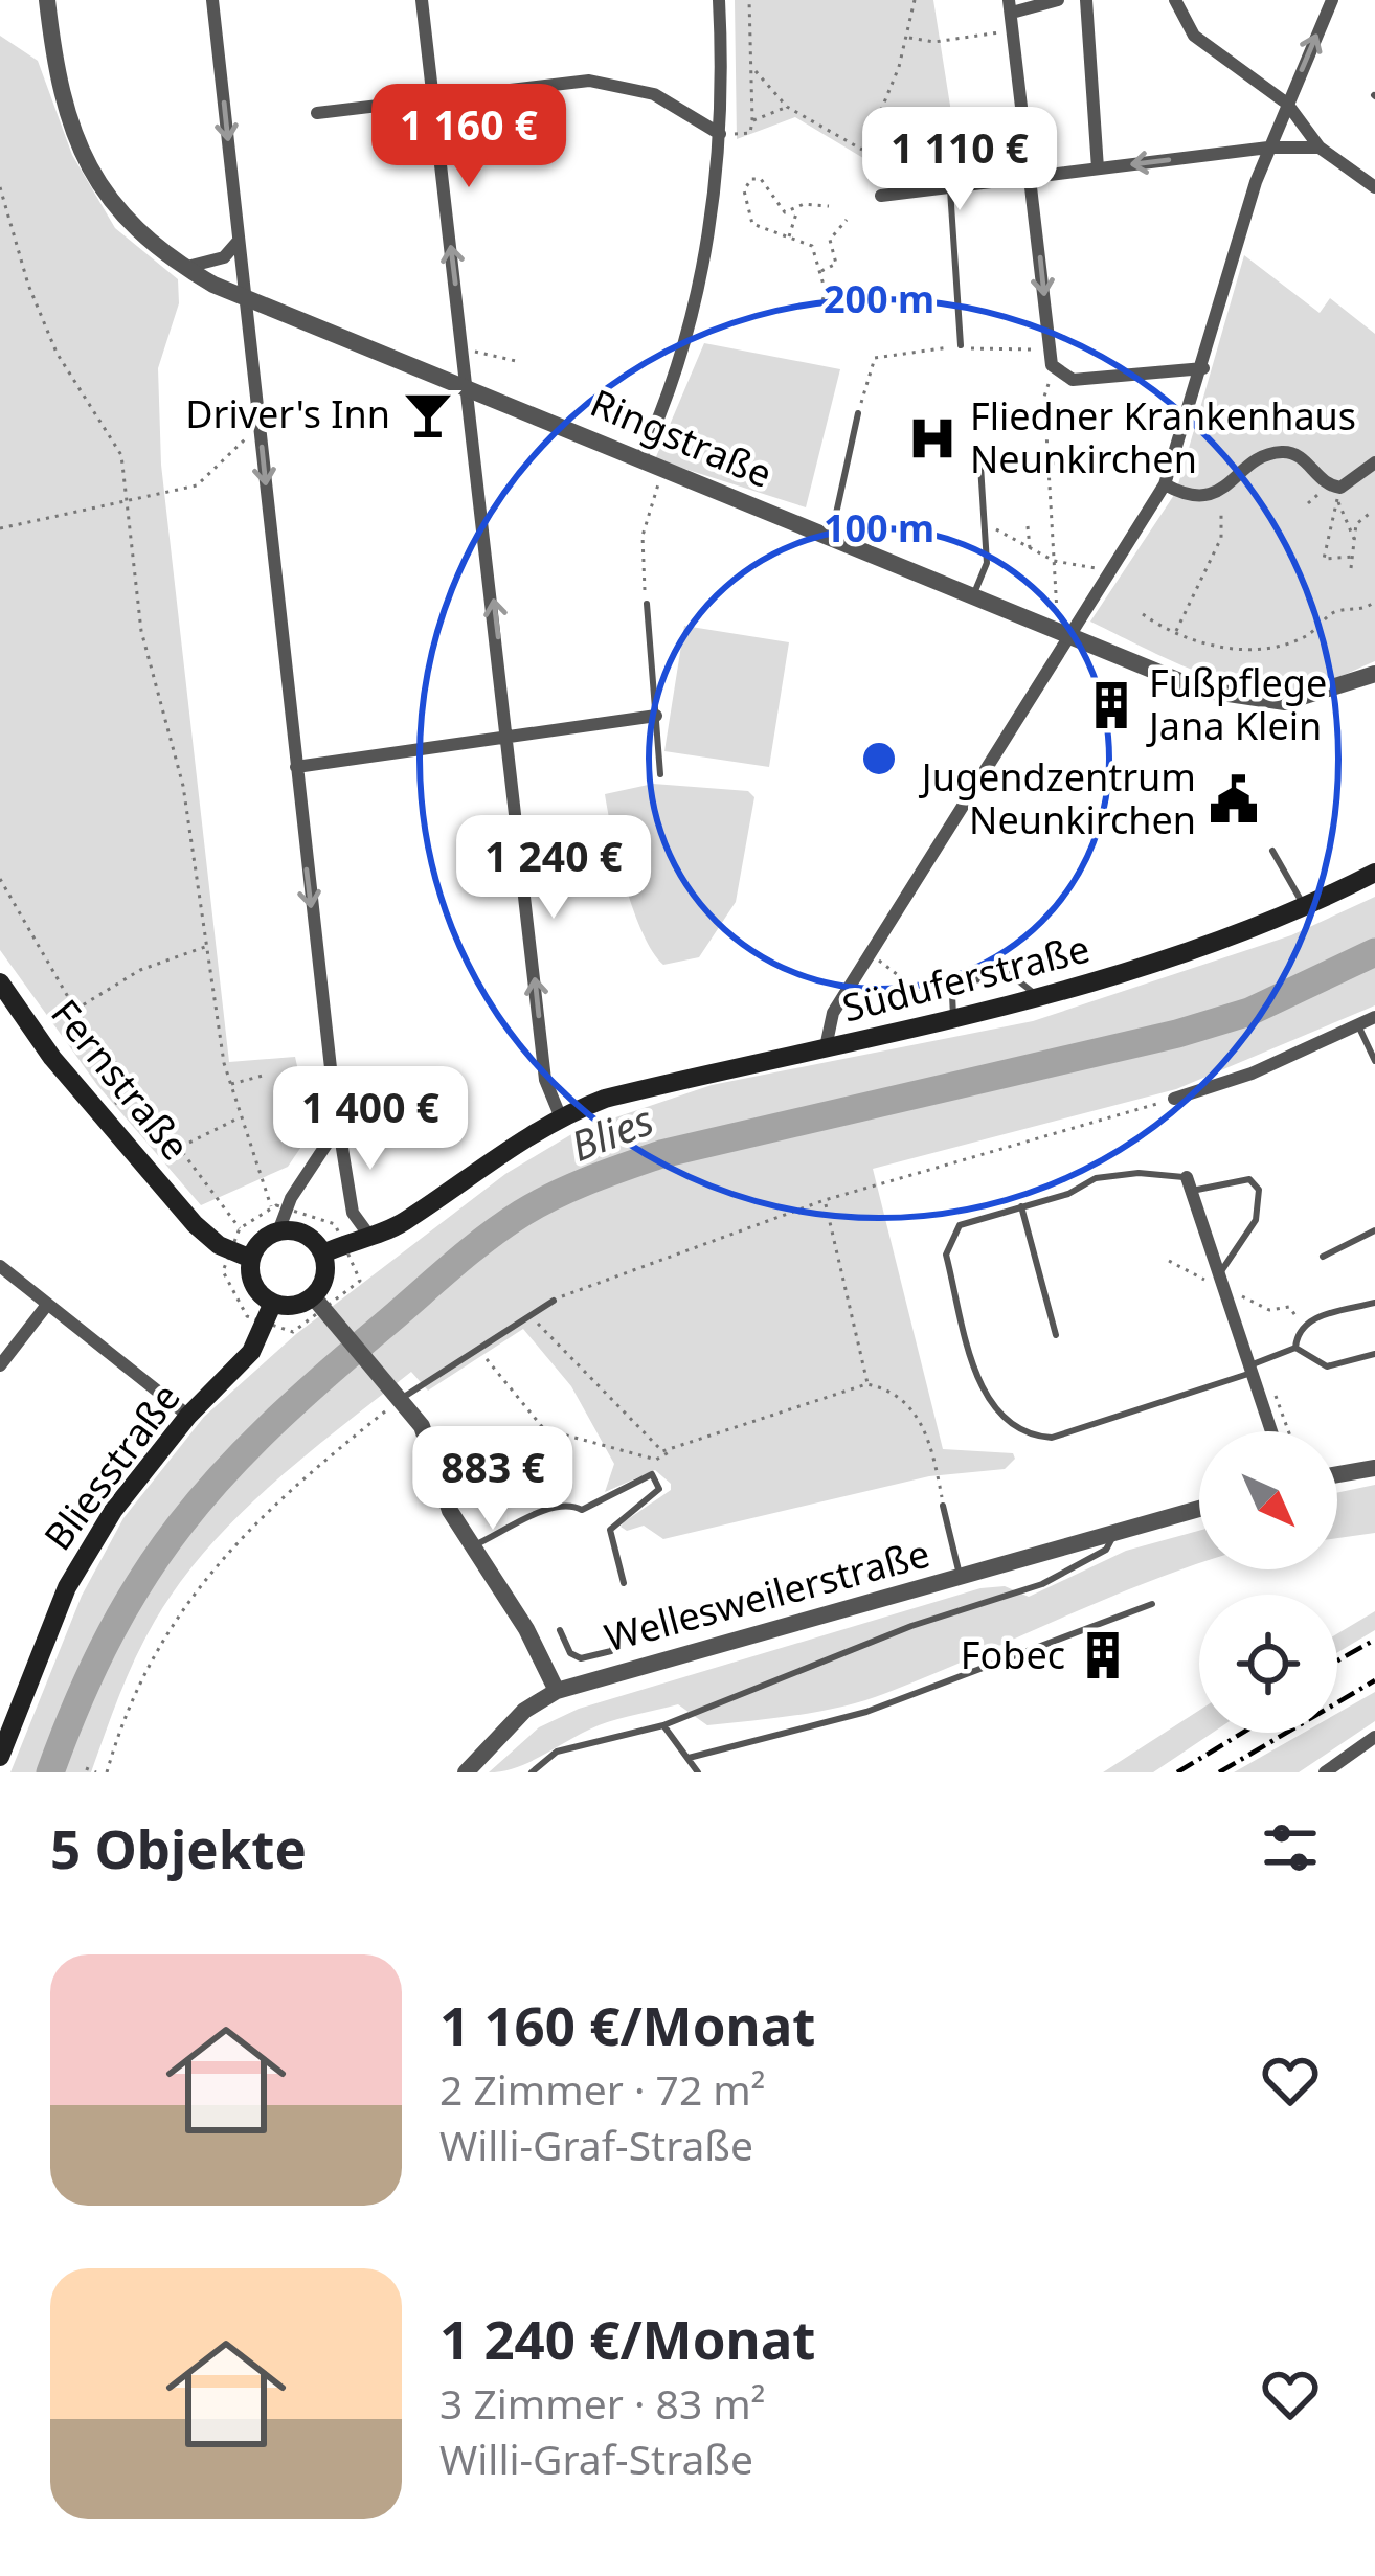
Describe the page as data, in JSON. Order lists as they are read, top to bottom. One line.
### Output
{"streets":{"main road":["Süduferstraße","Fernstraße","Bliesstraße"],"street":["Ringstraße","Wellesweilerstraße"]},"crossings":[["Fernstraße","Bliesstraße"]],"water":["Blies"],"places":{"bar":["Driver's Inn"],"hospital":["Fliedner Krankenhaus Neunkirchen"],"building":["Fußpflege Jana Klein","Fobec"],"public building":["Jugendzentrum Neunkirchen"]},"north":"bottom right","page":{"price":["1 160 €","1 110 €","1 240 €","1 400 €","883 €"],"heading":"5 Objekte","list":[{"name":"1 160 €/Monat","note":"2 Zimmer · 72 m² · Willi-Graf-Straße"},{"name":"1 240 €/Monat","note":"3 Zimmer · 83 m² · Willi-Graf-Straße"}]},"rings":["200 m","100 m"]}
